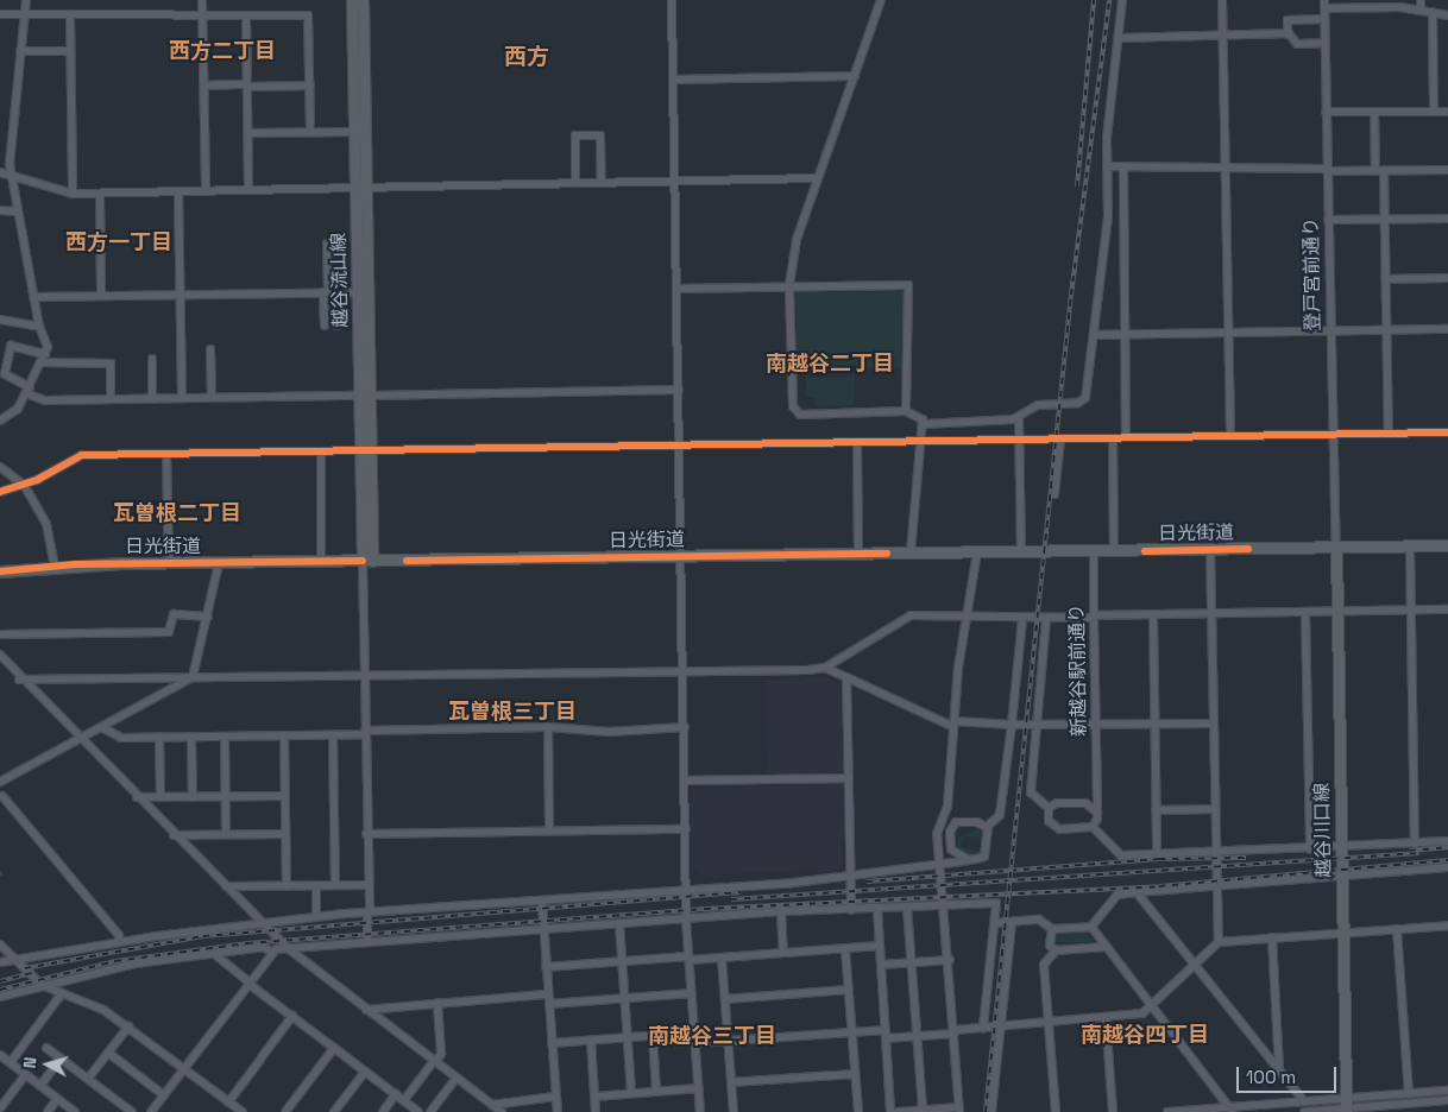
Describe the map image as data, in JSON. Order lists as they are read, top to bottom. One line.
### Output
{"streets":{"main road":["越谷流山線","日光街道","越谷川口線"],"street":["登戸宮前通り","新越谷駅前通り"]},"crossings":[["登戸宮前通り","日光街道"],["登戸宮前通り","越谷川口線"],["越谷流山線","日光街道"],["日光街道","新越谷駅前通り"],["日光街道","越谷川口線"]],"districts":["西方二丁目","西方","西方一丁目","南越谷二丁目","瓦曽根二丁目","瓦曽根三丁目","南越谷四丁目","南越谷三丁目"],"scale_bar":"100 m","north":"left"}
